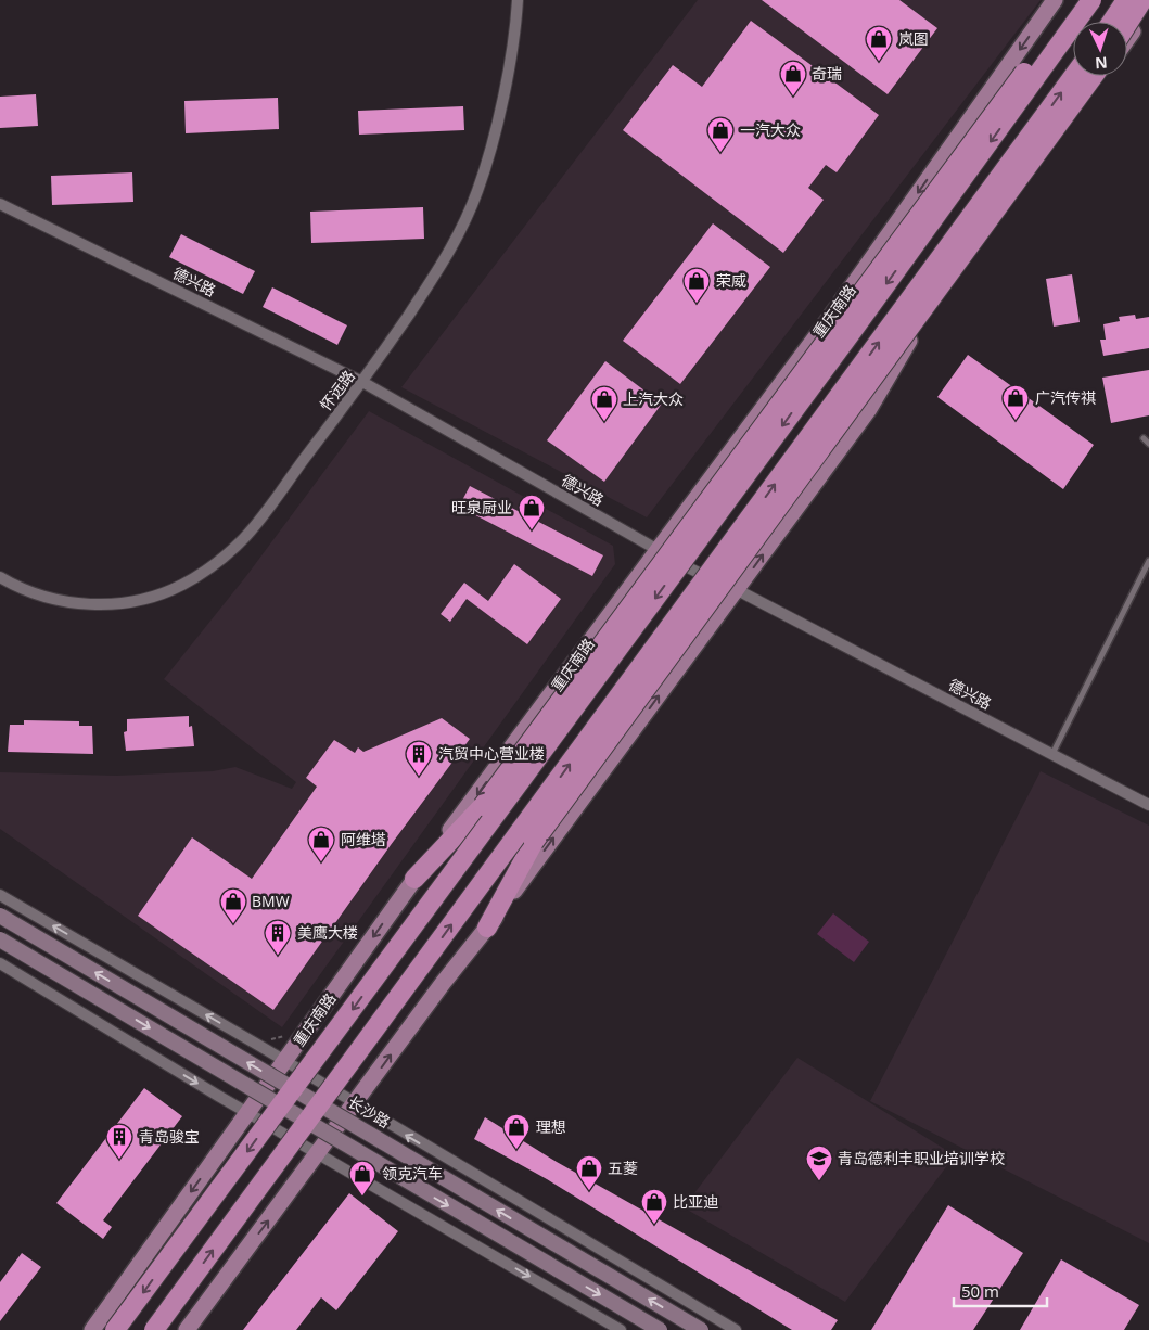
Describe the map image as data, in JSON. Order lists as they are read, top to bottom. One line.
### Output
{"streets":{"main road":["重庆南路","长沙路"],"street":["德兴路","怀远路"]},"crossings":[["德兴路","重庆南路"],["德兴路","怀远路"],["重庆南路","长沙路"]],"places":{"shop":["岚图","奇瑞","一汽大众","荣威","广汽传祺","上汽大众","旺泉厨业","阿维塔","BMW","理想","五菱","领克汽车","比亚迪"],"building":["汽贸中心营业楼","美鹰大楼","青岛骏宝"],"school or university":["青岛德利丰职业培训学校"]},"scale_bar":"50 m","north":"bottom"}
